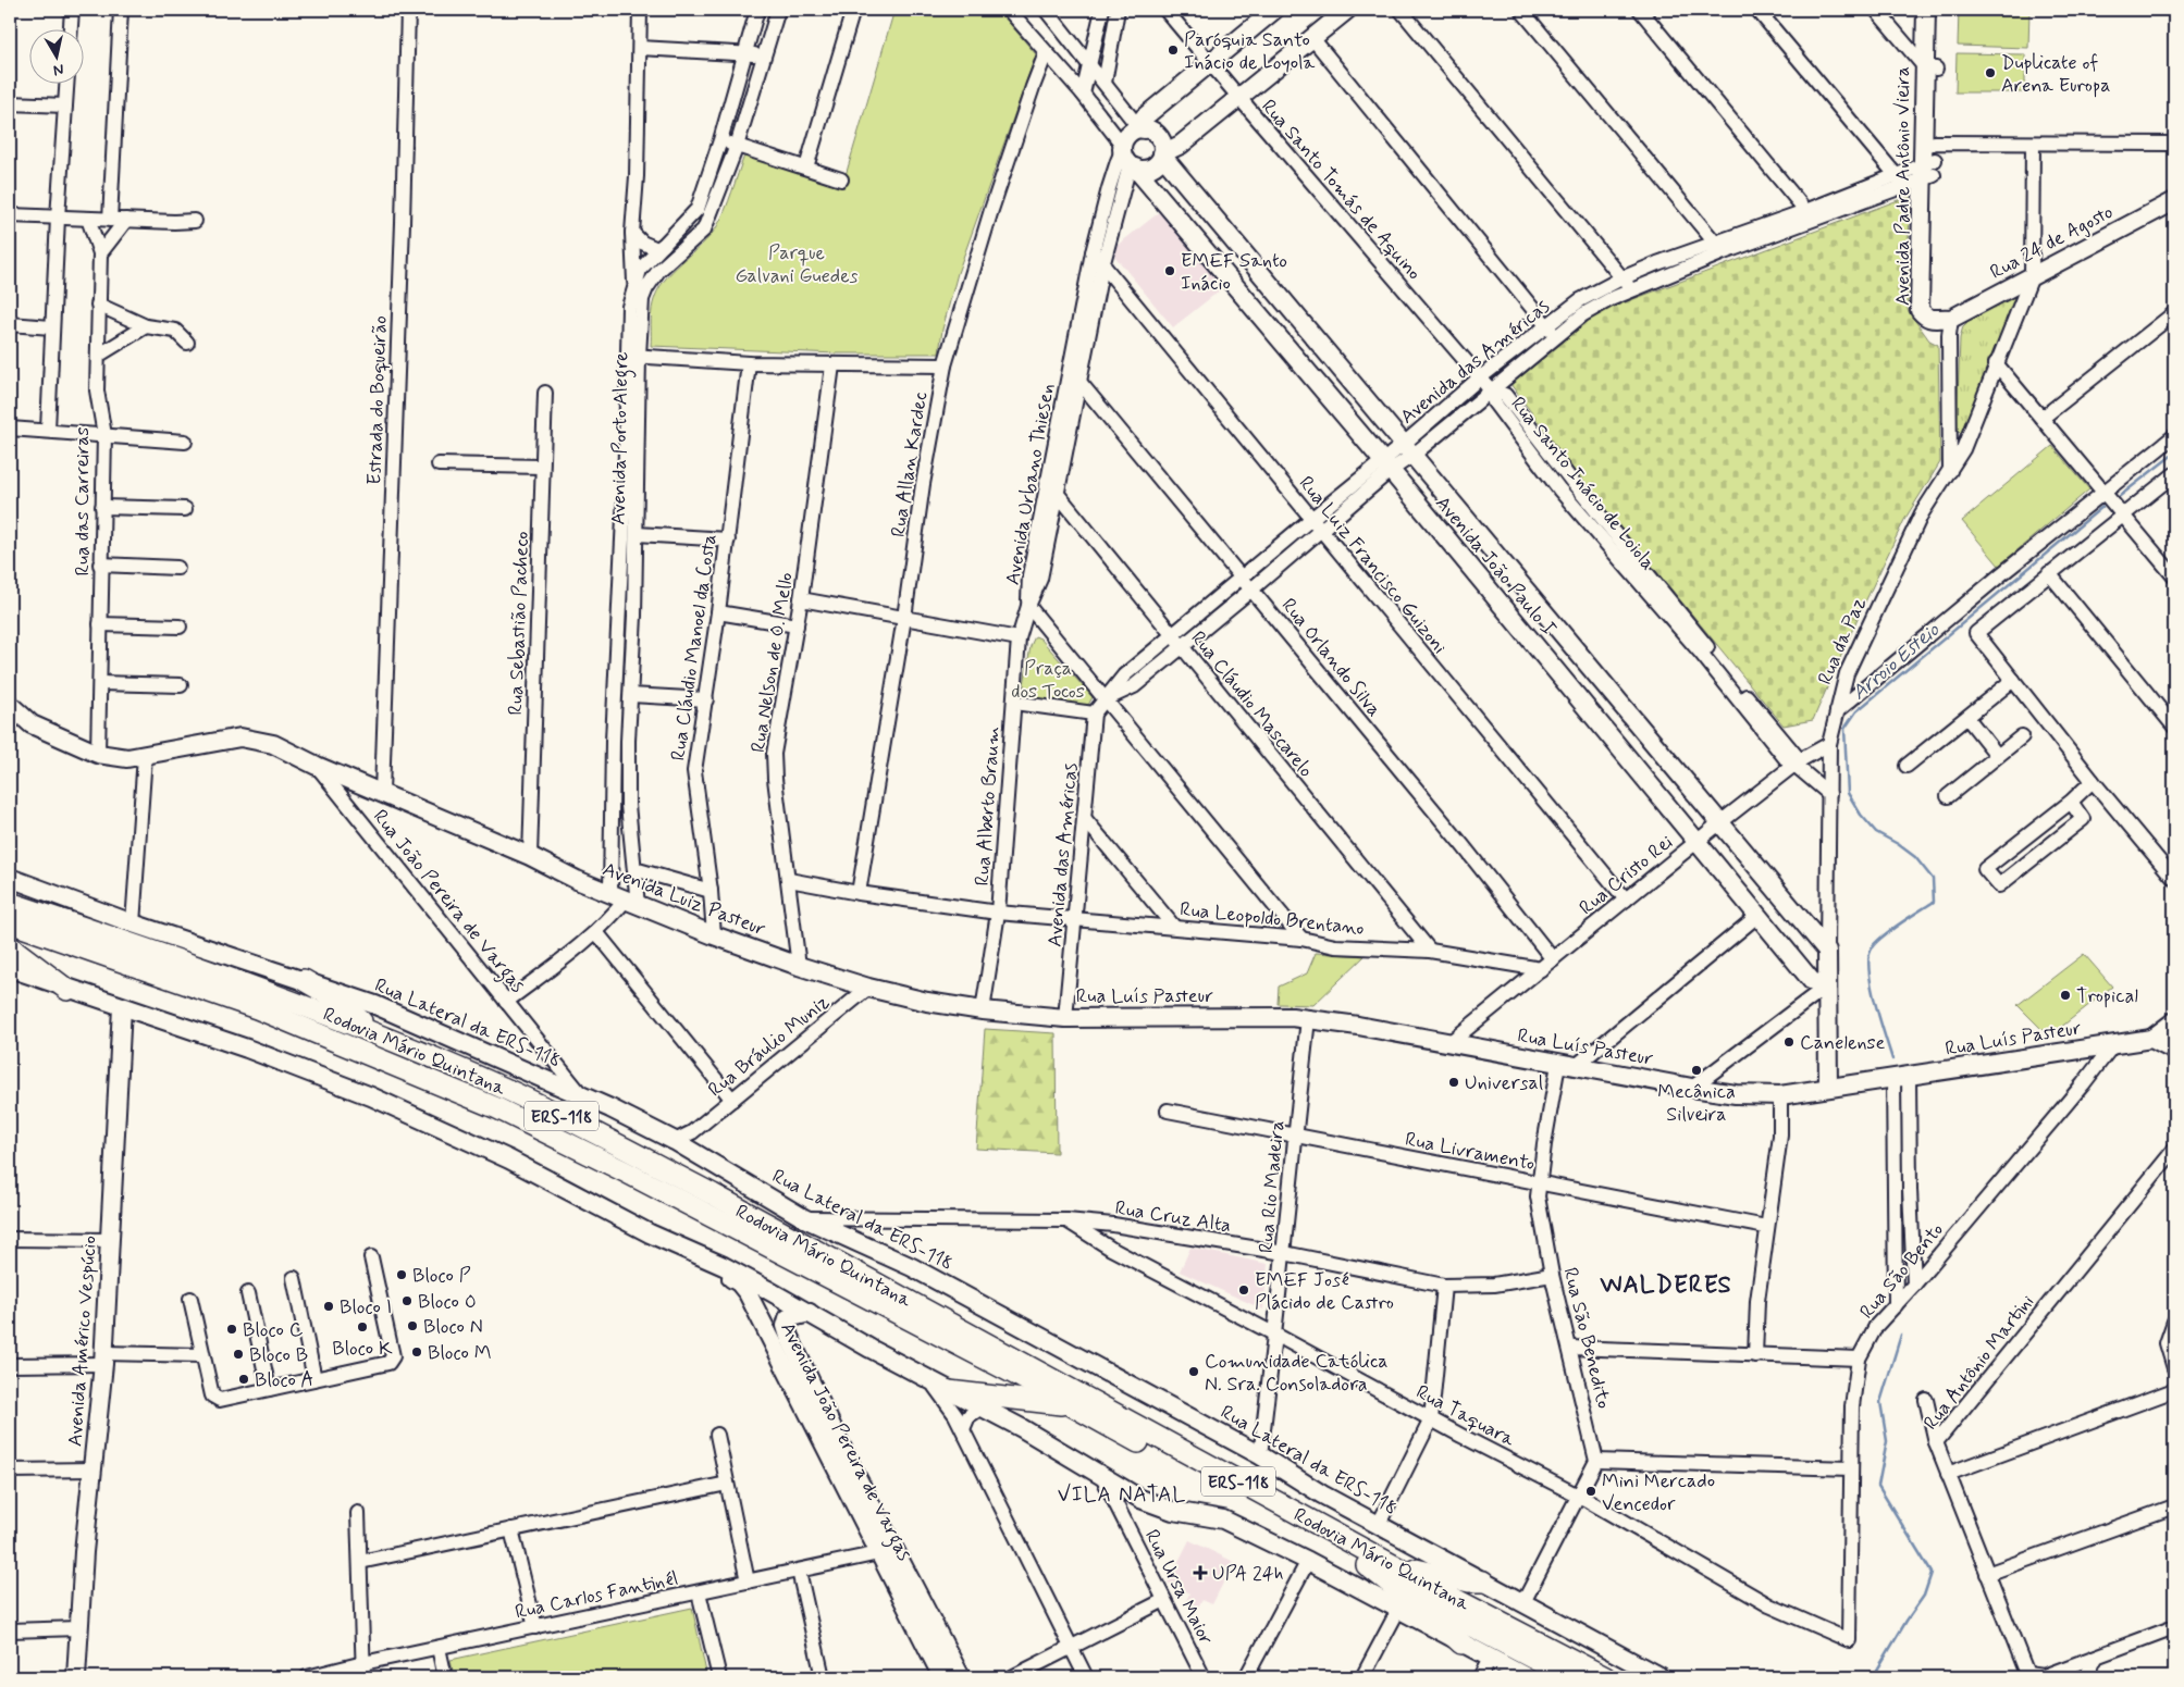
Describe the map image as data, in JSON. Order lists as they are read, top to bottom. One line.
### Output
{"streets":{"highway":["Rodovia Mário Quintana","ERS-118"],"main road":["Avenida Padre Antônio Vieira","Rua 24 de Agosto","Avenida João Paulo I","Rua da Paz","Avenida Luiz Pasteur","Rua Luís Pasteur","Rua Lateral da ERS-118","Avenida Américo Vespúcio","Avenida João Pereira de Vargas"],"street":["Rua Santo Tomás de Aquino","Avenida das Américas","Estrada do Boqueirão","Avenida Porto Alegre","Rua Allan Kardec","Rua Santo Inácio de Loiola","Avenida Urbano Thiesen","Rua das Carreiras","Rua Luiz Francisco Guizoni","Rua Sebastião Pacheco","Rua Cláudio Manoel da Costa","Rua Orlando Silva","Rua Nelson de O. Mello","Rua Cláudio Mascarelo","Rua Alberto Braum","Rua Cristo Rei","Rua João Pereira de Vargas","Rua Leopoldo Brentano","Rua Bráulio Muniz","Rua Livramento","Rua Rio Madeira","Rua Cruz Alta","Rua São Bento","Rua São Benedito","Rua Antônio Martini","Rua Taquara","Rua Ursa Maior","Rua Carlos Fantinél"]},"crossings":[["Avenida Padre Antônio Vieira","Rua 24 de Agosto"],["Avenida Padre Antônio Vieira","Avenida das Américas"],["Rua Santo Tomás de Aquino","Avenida das Américas"],["Rua Santo Tomás de Aquino","Rua Santo Inácio de Loiola"],["Rua 24 de Agosto","Rua da Paz"],["Avenida das Américas","Rua Santo Inácio de Loiola"],["Avenida das Américas","Rua Luiz Francisco Guizoni"],["Avenida das Américas","Avenida João Paulo I"],["Avenida das Américas","Rua Orlando Silva"],["Avenida das Américas","Rua Cláudio Mascarelo"],["Avenida das Américas","Rua Leopoldo Brentano"],["Avenida das Américas","Rua Luís Pasteur"],["Estrada do Boqueirão","Avenida Luiz Pasteur"],["Avenida Porto Alegre","Avenida Luiz Pasteur"],["Rua Allan Kardec","Avenida João Paulo I"],["Rua Allan Kardec","Rua Leopoldo Brentano"],["Rua Santo Inácio de Loiola","Rua da Paz"],["Rua Santo Inácio de Loiola","Rua Cristo Rei"],["Avenida Urbano Thiesen","Rua Luiz Francisco Guizoni"],["Avenida Urbano Thiesen","Avenida João Paulo I"],["Avenida Urbano Thiesen","Rua Orlando Silva"],["Avenida Urbano Thiesen","Rua Cláudio Mascarelo"],["Avenida Urbano Thiesen","Rua Alberto Braum"],["Rua Luiz Francisco Guizoni","Rua Cristo Rei"],["Avenida João Paulo I","Rua da Paz"],["Avenida João Paulo I","Rua Cristo Rei"],["Rua Sebastião Pacheco","Avenida Luiz Pasteur"],["Rua da Paz","Rua Cristo Rei"],["Rua da Paz","Rua Luís Pasteur"],["Rua Cláudio Manoel da Costa","Avenida Luiz Pasteur"],["Rua Orlando Silva","Rua Cristo Rei"],["Rua Nelson de O. Mello","Avenida Luiz Pasteur"],["Rua Nelson de O. Mello","Rua Leopoldo Brentano"],["Rua Cláudio Mascarelo","Rua Leopoldo Brentano"],["Rua Alberto Braum","Avenida Luiz Pasteur"],["Rua Alberto Braum","Rua Leopoldo Brentano"],["Rua Alberto Braum","Rua Luís Pasteur"],["Rua Cristo Rei","Rua Leopoldo Brentano"],["Rua Cristo Rei","Rua Luís Pasteur"],["Avenida Luiz Pasteur","Rua Luís Pasteur"],["Avenida Luiz Pasteur","Rua Bráulio Muniz"],["Rua João Pereira de Vargas","Rua Lateral da ERS-118"],["Rua Luís Pasteur","Rua Rio Madeira"],["Rua Luís Pasteur","Rua São Bento"],["Rua Luís Pasteur","Rua São Benedito"],["Rua Lateral da ERS-118","Rua Bráulio Muniz"],["Rua Lateral da ERS-118","Rua Rio Madeira"],["Rua Lateral da ERS-118","Rua Cruz Alta"],["Rua Livramento","Rua Rio Madeira"],["Rua Livramento","Rua São Benedito"],["Rua Rio Madeira","Rua Cruz Alta"],["Rua Rio Madeira","Rua Taquara"],["Rua Cruz Alta","Rua São Benedito"],["Rua Cruz Alta","Rua Taquara"],["Rua São Bento","Rua Taquara"],["Avenida João Pereira de Vargas","Rua Carlos Fantinél"]],"districts":["WALDERES","VILA NATAL"],"water":["Arroio Esteio"],"parks":["Parque Galvani Guedes","Praça dos Tocos"],"places":{"other":["Paróquia Santo Inácio de Loyola","Duplicate of Arena Europa","EMEF Santo Inácio","Tropical","Canelense","Mecânica Silveira","Universal","Bloco P","EMEF José Plácido de Castro","Bloco O","Bloco I","Bloco N","Bloco K","Bloco C","Bloco M","Bloco B","Comunidade Católica N. Sra. Consoladora","Bloco A","Mini Mercado Vencedor"],"health":["UPA 24h"]},"north":"bottom"}
